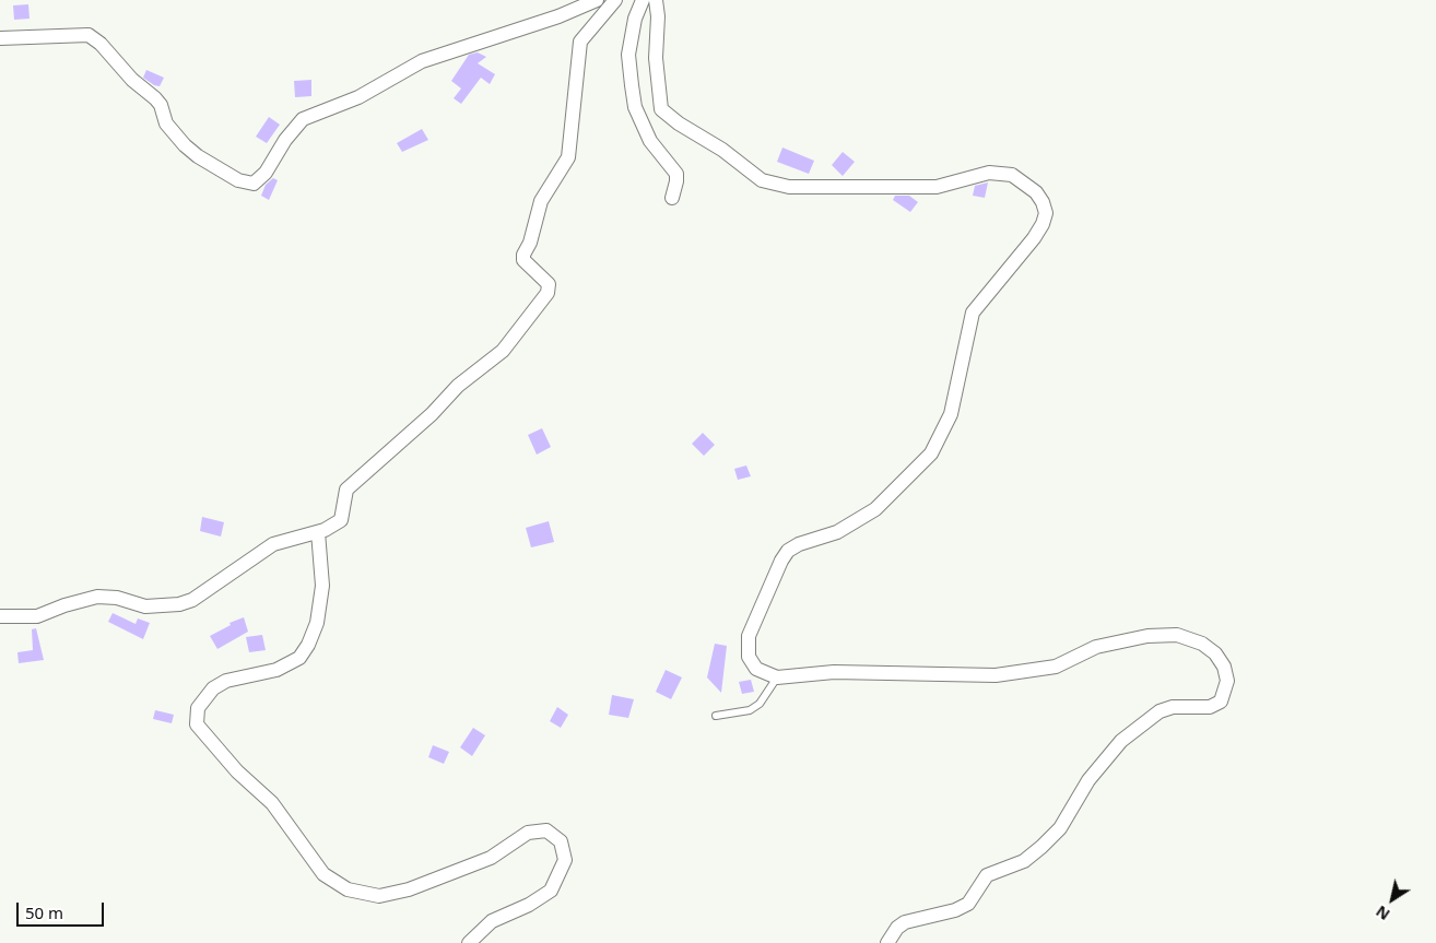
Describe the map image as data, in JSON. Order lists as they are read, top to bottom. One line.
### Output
{"scale_bar":"50 m","north":"bottom left"}
